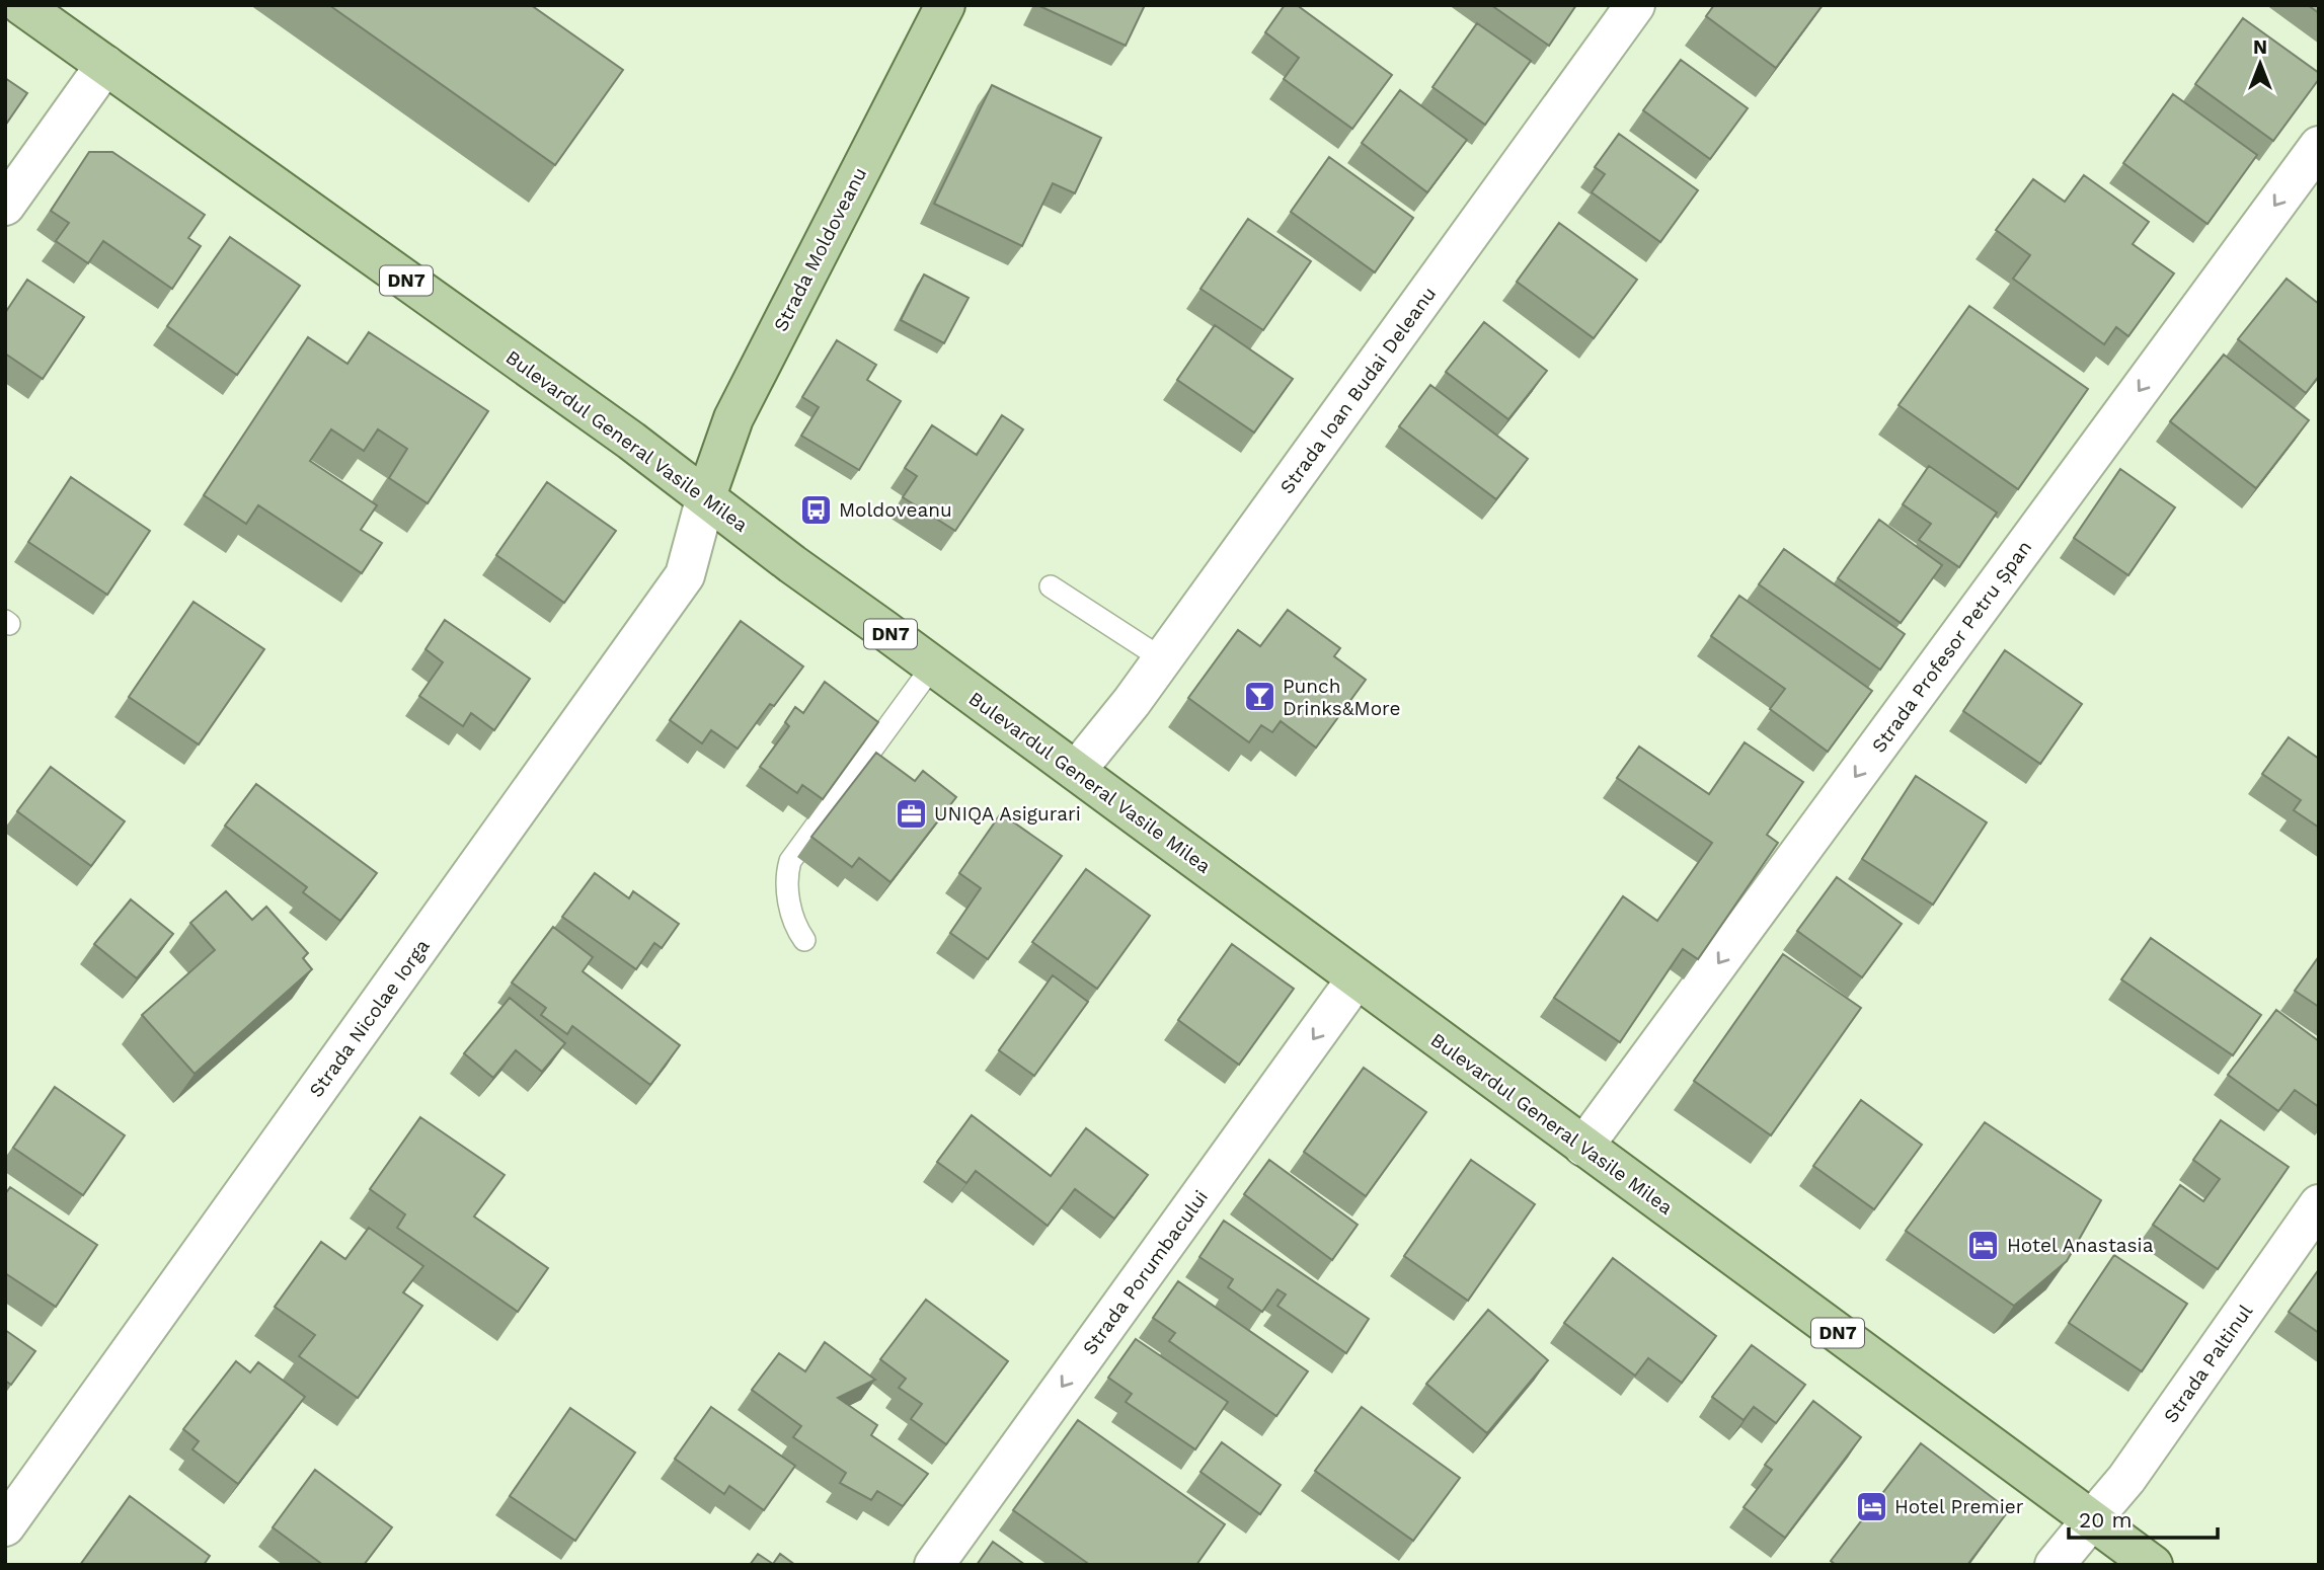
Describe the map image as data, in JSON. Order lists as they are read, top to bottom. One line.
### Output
{"streets":{"main road":["Strada Moldoveanu","DN7","Bulevardul General Vasile Milea"],"street":["Strada Ioan Budai Deleanu","Strada Profesor Petru Șpan","Strada Nicolae Iorga","Strada Porumbacului","Strada Paltinul"]},"crossings":[["Strada Moldoveanu","Bulevardul General Vasile Milea"],["Strada Moldoveanu","Strada Nicolae Iorga"],["Strada Ioan Budai Deleanu","Bulevardul General Vasile Milea"],["Bulevardul General Vasile Milea","Strada Profesor Petru Șpan"],["Bulevardul General Vasile Milea","Strada Nicolae Iorga"],["Bulevardul General Vasile Milea","Strada Porumbacului"],["Bulevardul General Vasile Milea","Strada Paltinul"]],"one_way":["Strada Profesor Petru Șpan","Strada Porumbacului"],"places":{"bus stop":["Moldoveanu"],"bar":["Punch Drinks&More"],"office":["UNIQA Asigurari"],"hotel":["Hotel Anastasia","Hotel Premier"]},"scale_bar":"20 m","north":"top"}
